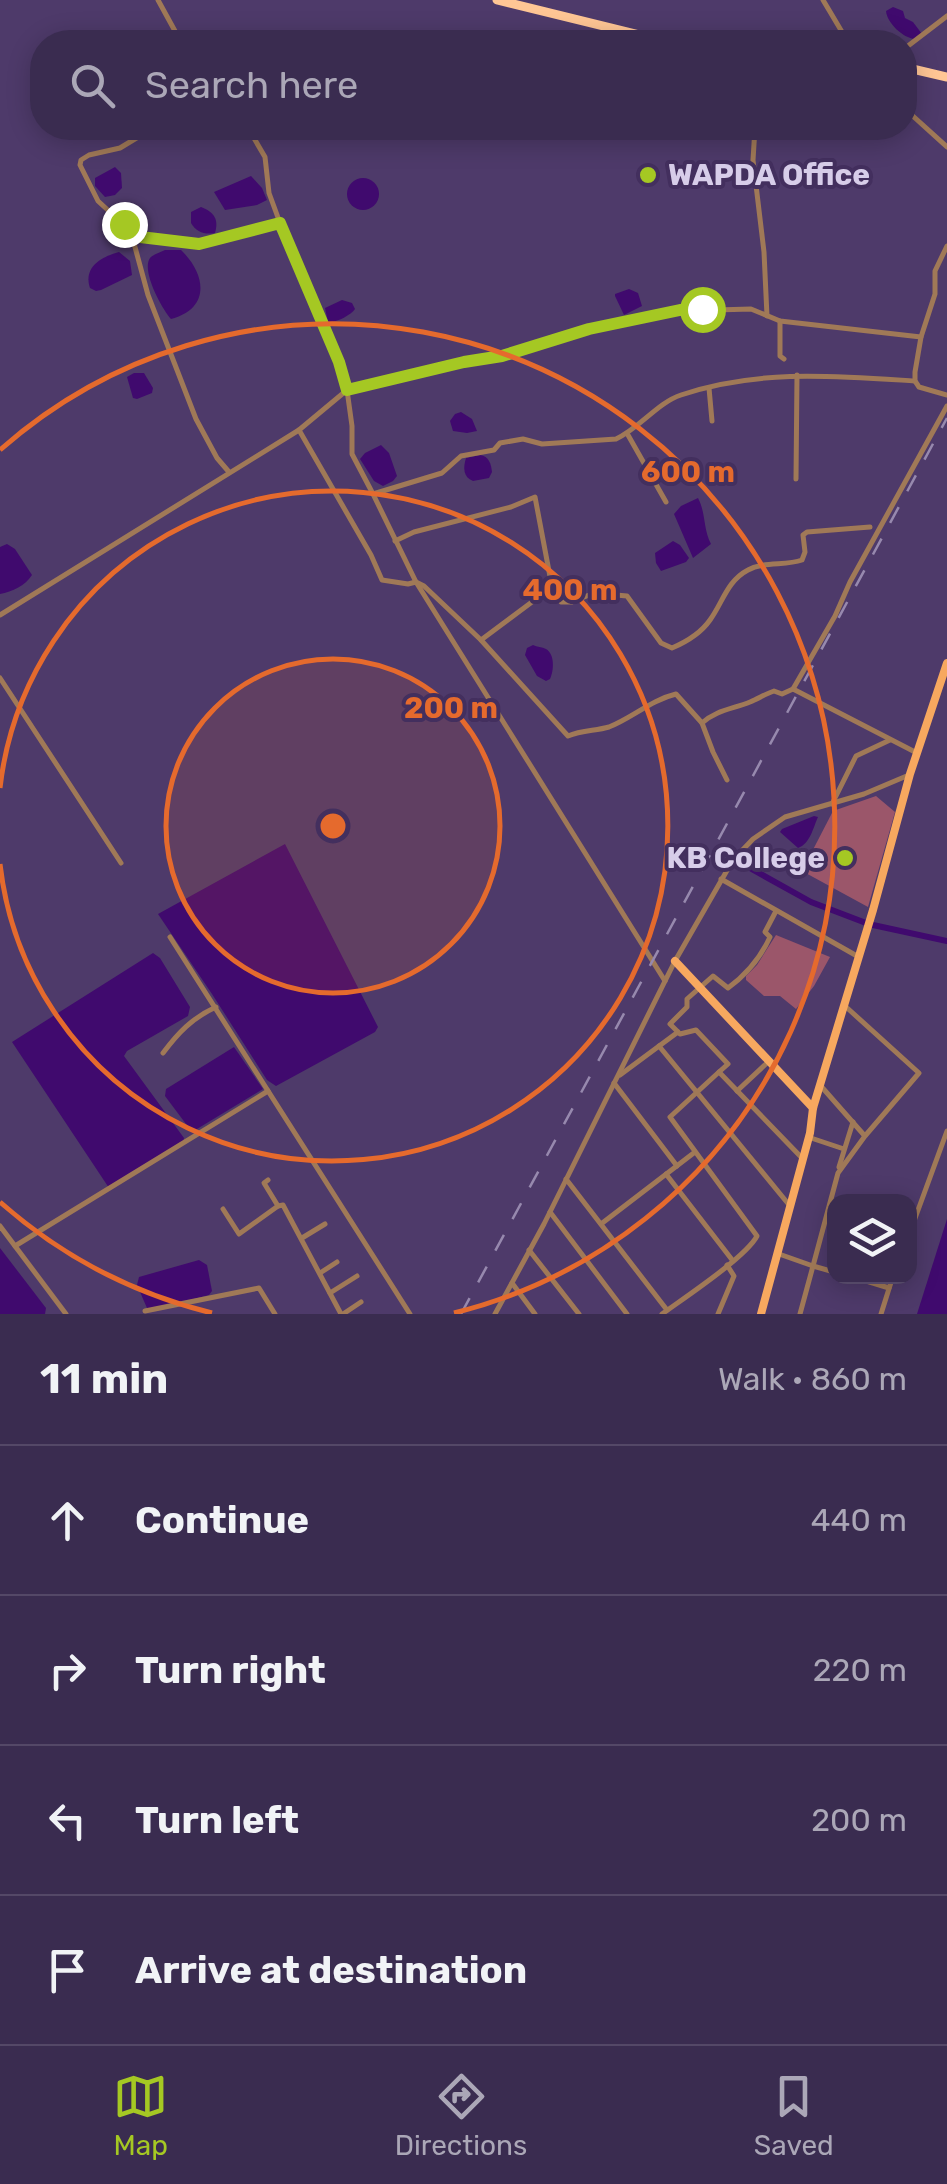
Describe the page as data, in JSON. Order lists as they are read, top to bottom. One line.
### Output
{"places":["WAPDA Office","KB College"],"page":{"search":"Search here","heading":["11 min","Walk · 860 m"],"list":[["Continue","440 m"],["Turn right","220 m"],["Turn left","200 m"],"Arrive at destination"],"nav":["Map","Directions","Saved"]},"rings":["600 m","400 m","200 m"]}
